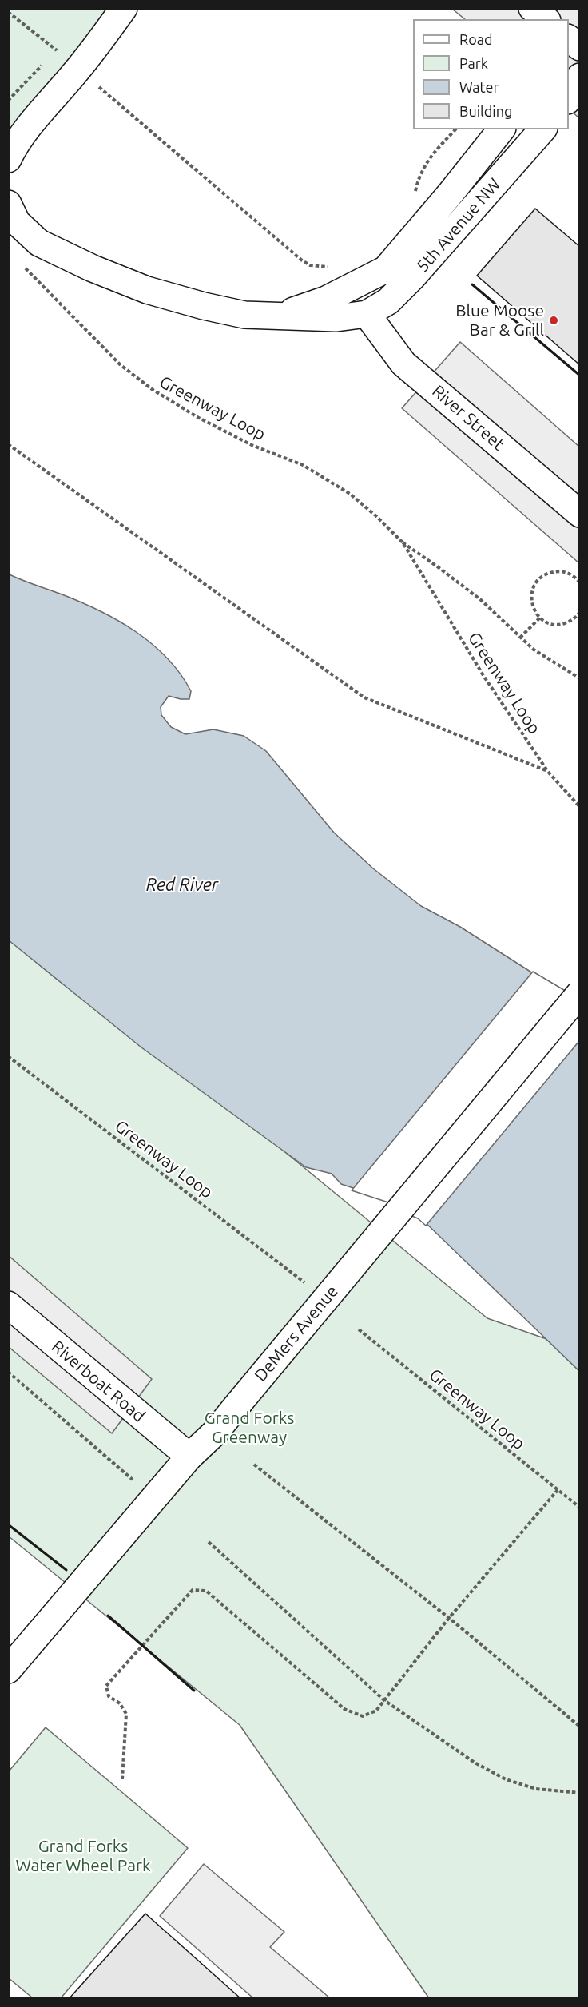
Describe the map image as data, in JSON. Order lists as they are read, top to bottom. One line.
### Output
{"streets":{"street":["5th Avenue NW","River Street","DeMers Avenue","Riverboat Road"],"path":["Greenway Loop"]},"crossings":[["5th Avenue NW","River Street"],["DeMers Avenue","Riverboat Road"]],"water":["Red River"],"parks":["Grand Forks Greenway","Grand Forks Water Wheel Park"],"places":["Blue Moose Bar & Grill"],"legend":["Road","Park","Water","Building"]}
